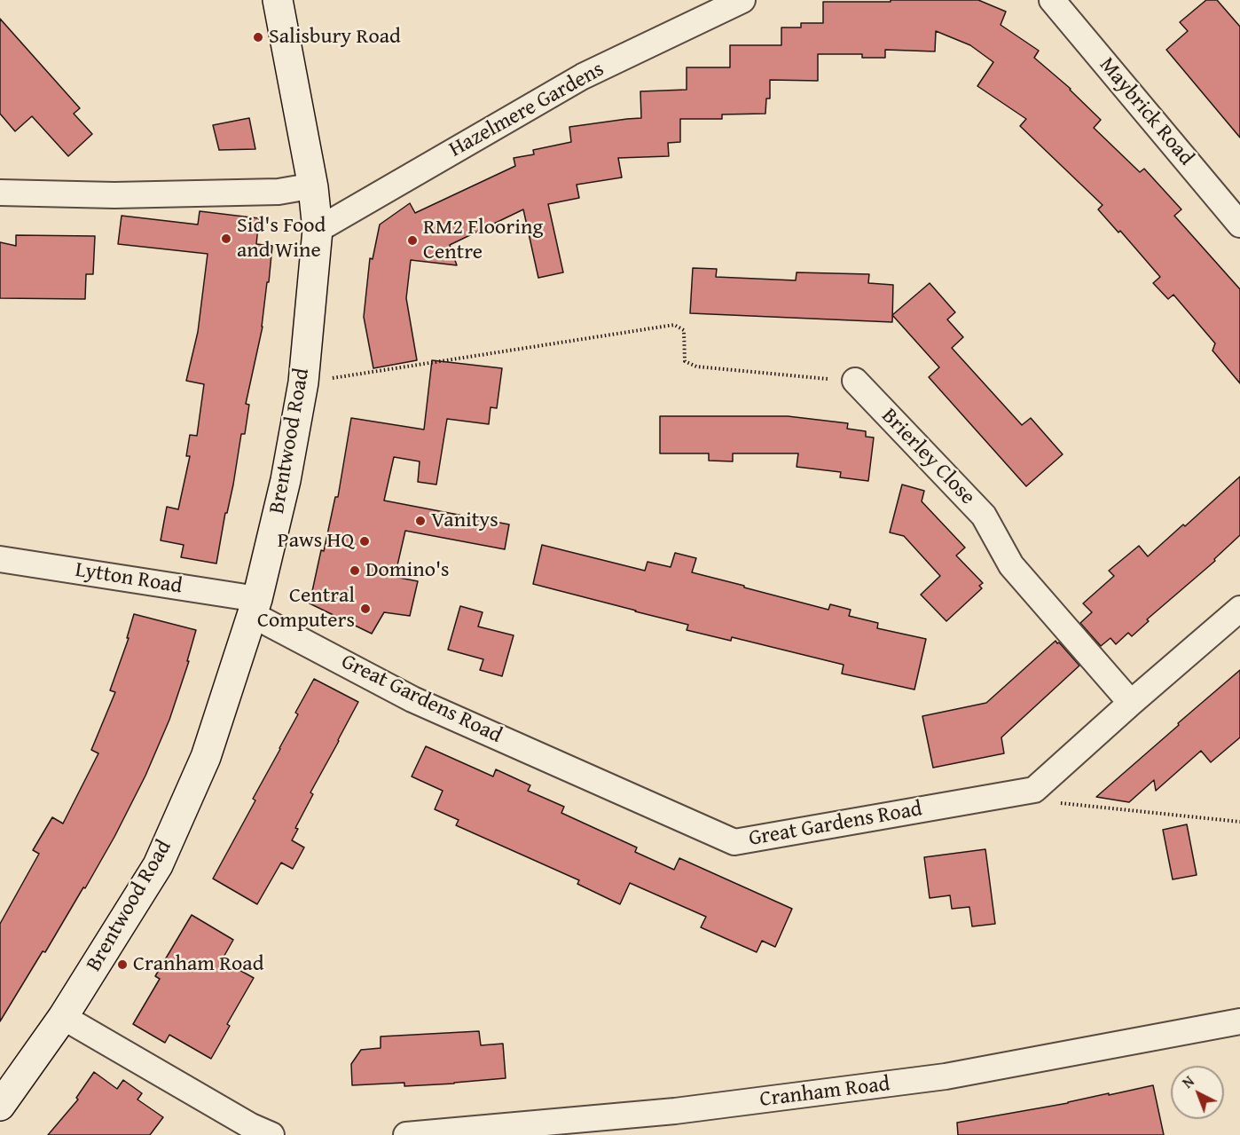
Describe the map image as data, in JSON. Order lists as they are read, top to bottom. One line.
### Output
{"streets":{"street":["Hazelmere Gardens","Maybrick Road","Brentwood Road","Brierley Close","Lytton Road","Great Gardens Road","Cranham Road"]},"crossings":[["Hazelmere Gardens","Brentwood Road"],["Brentwood Road","Lytton Road"],["Brentwood Road","Great Gardens Road"],["Lytton Road","Great Gardens Road"]],"places":["Salisbury Road","Sid's Food and Wine","RM2 Flooring Centre","Vanitys","Paws HQ","Domino's","Central Computers","Cranham Road"],"north":"top left"}
